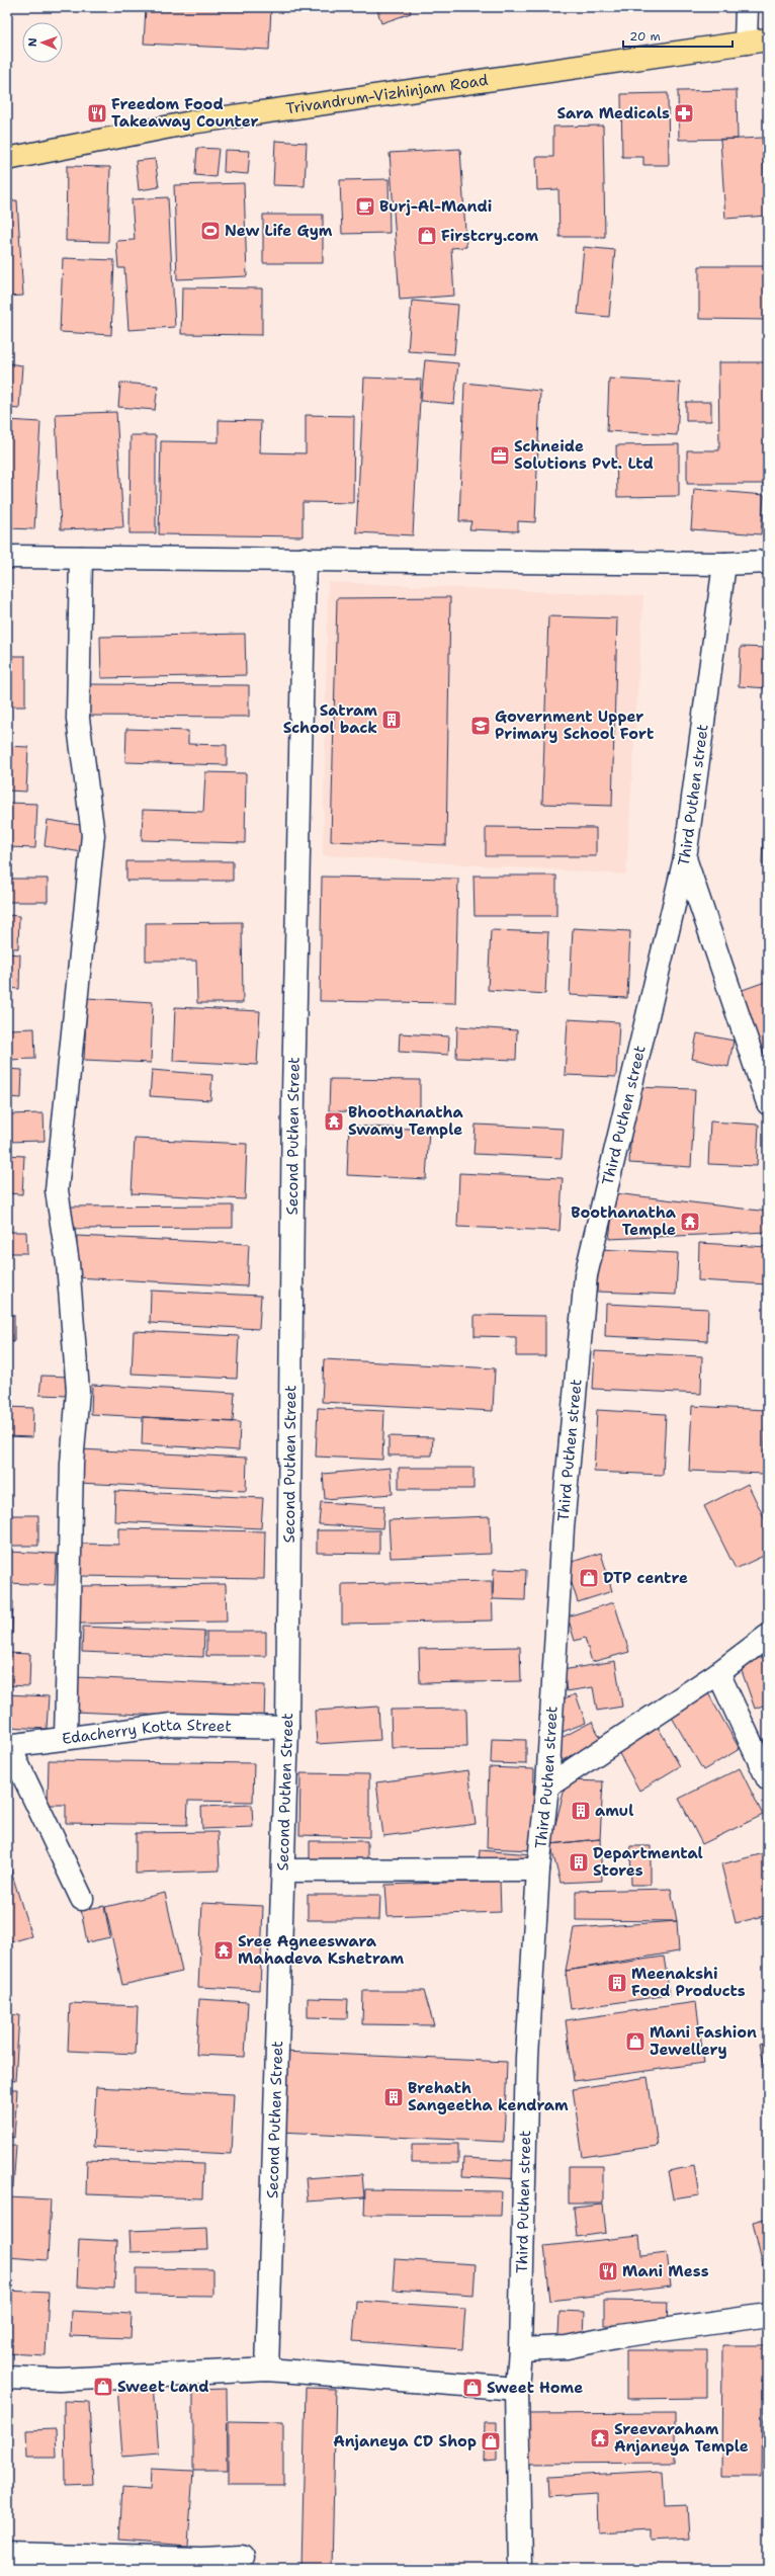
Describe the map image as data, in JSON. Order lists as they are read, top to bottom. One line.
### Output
{"streets":{"main road":["Trivandrum-Vizhinjam Road"],"street":["Third Puthen street","Second Puthen Street","Edacherry Kotta Street"]},"crossings":[["Second Puthen Street","Edacherry Kotta Street"]],"places":{"restaurant":["Freedom Food Takeaway Counter","Mani Mess"],"pharmacy":["Sara Medicals"],"cafe":["Burj-Al-Mandi"],"sports":["New Life Gym"],"shop":["Firstcry.com","DTP centre","Mani Fashion Jewellery","Sweet Land","Sweet Home","Anjaneya CD Shop"],"office":["Schneide Solutions Pvt. Ltd"],"building":["Satram School back","amul","Departmental Stores","Meenakshi Food Products","Brehath Sangeetha kendram"],"school or university":["Government Upper Primary School Fort"],"temple":["Bhoothanatha Swamy Temple","Boothanatha Temple","Sree Agneeswara Mahadeva Kshetram","Sreevaraham Anjaneya Temple"]},"scale_bar":"20 m","north":"left"}
